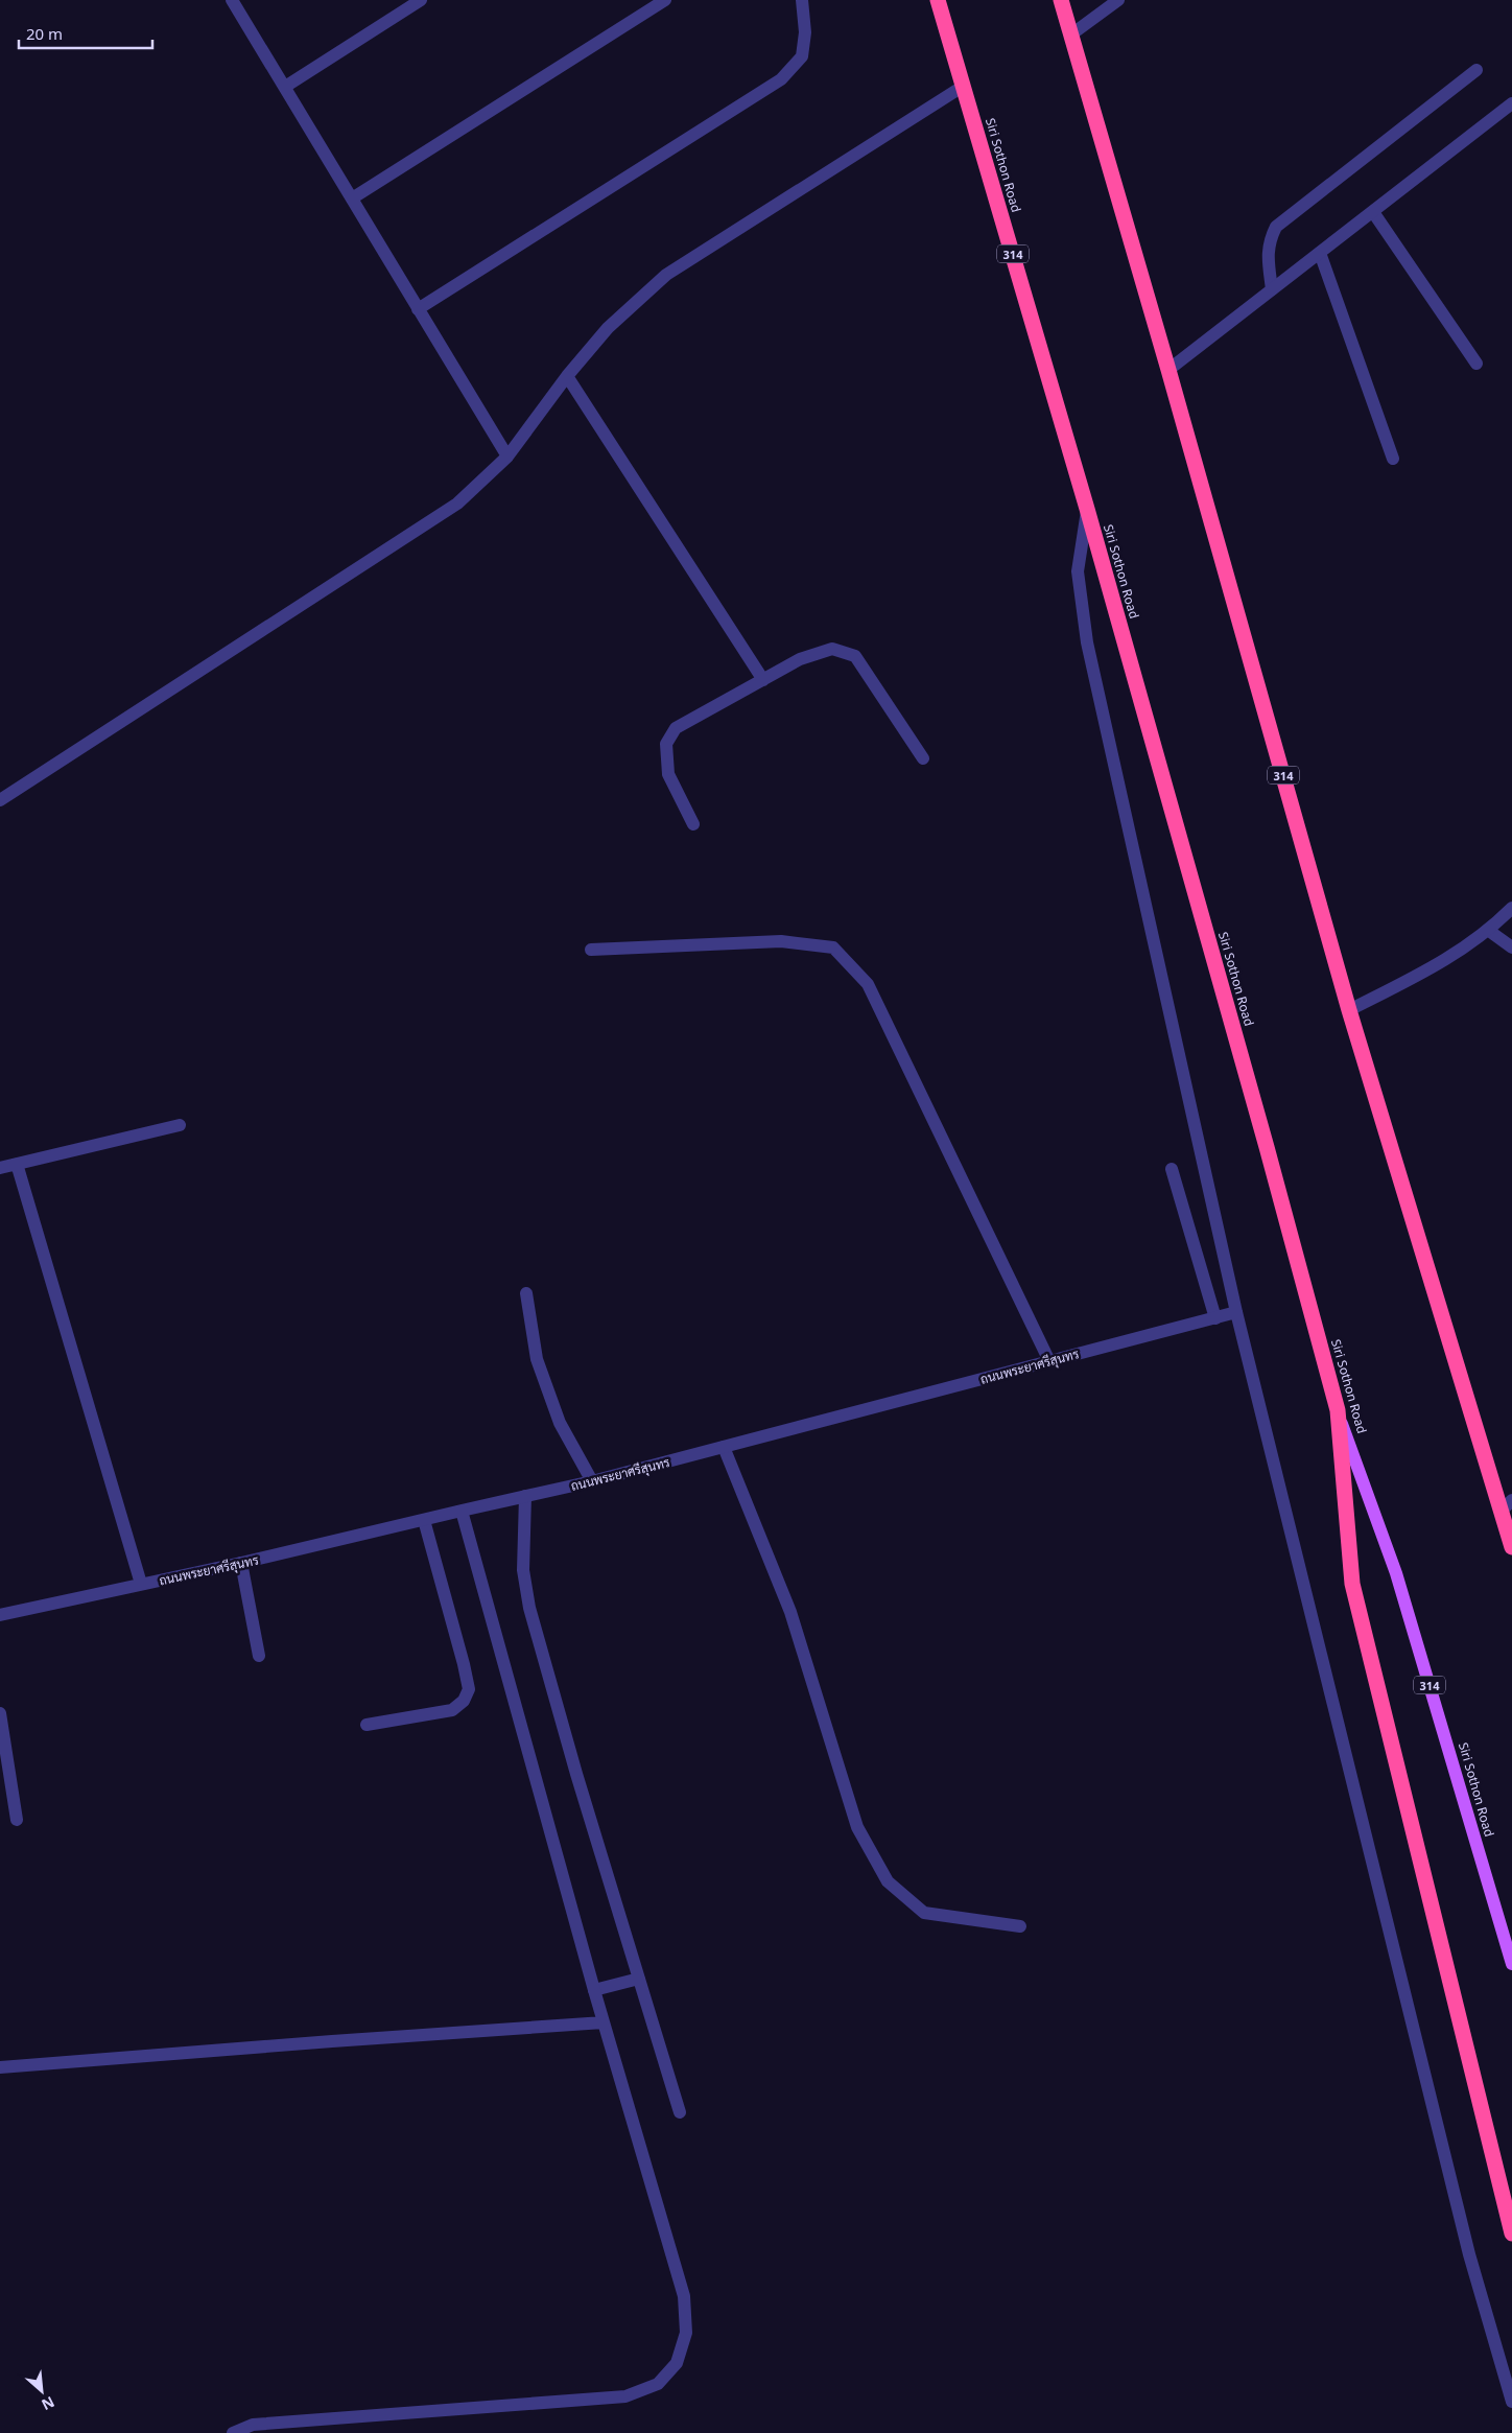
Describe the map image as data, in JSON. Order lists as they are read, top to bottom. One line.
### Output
{"streets":{"highway":["Siri Sothon Road","314"],"street":["ถนนพระยาศรีสุนทร"]},"scale_bar":"20 m","north":"bottom right"}
